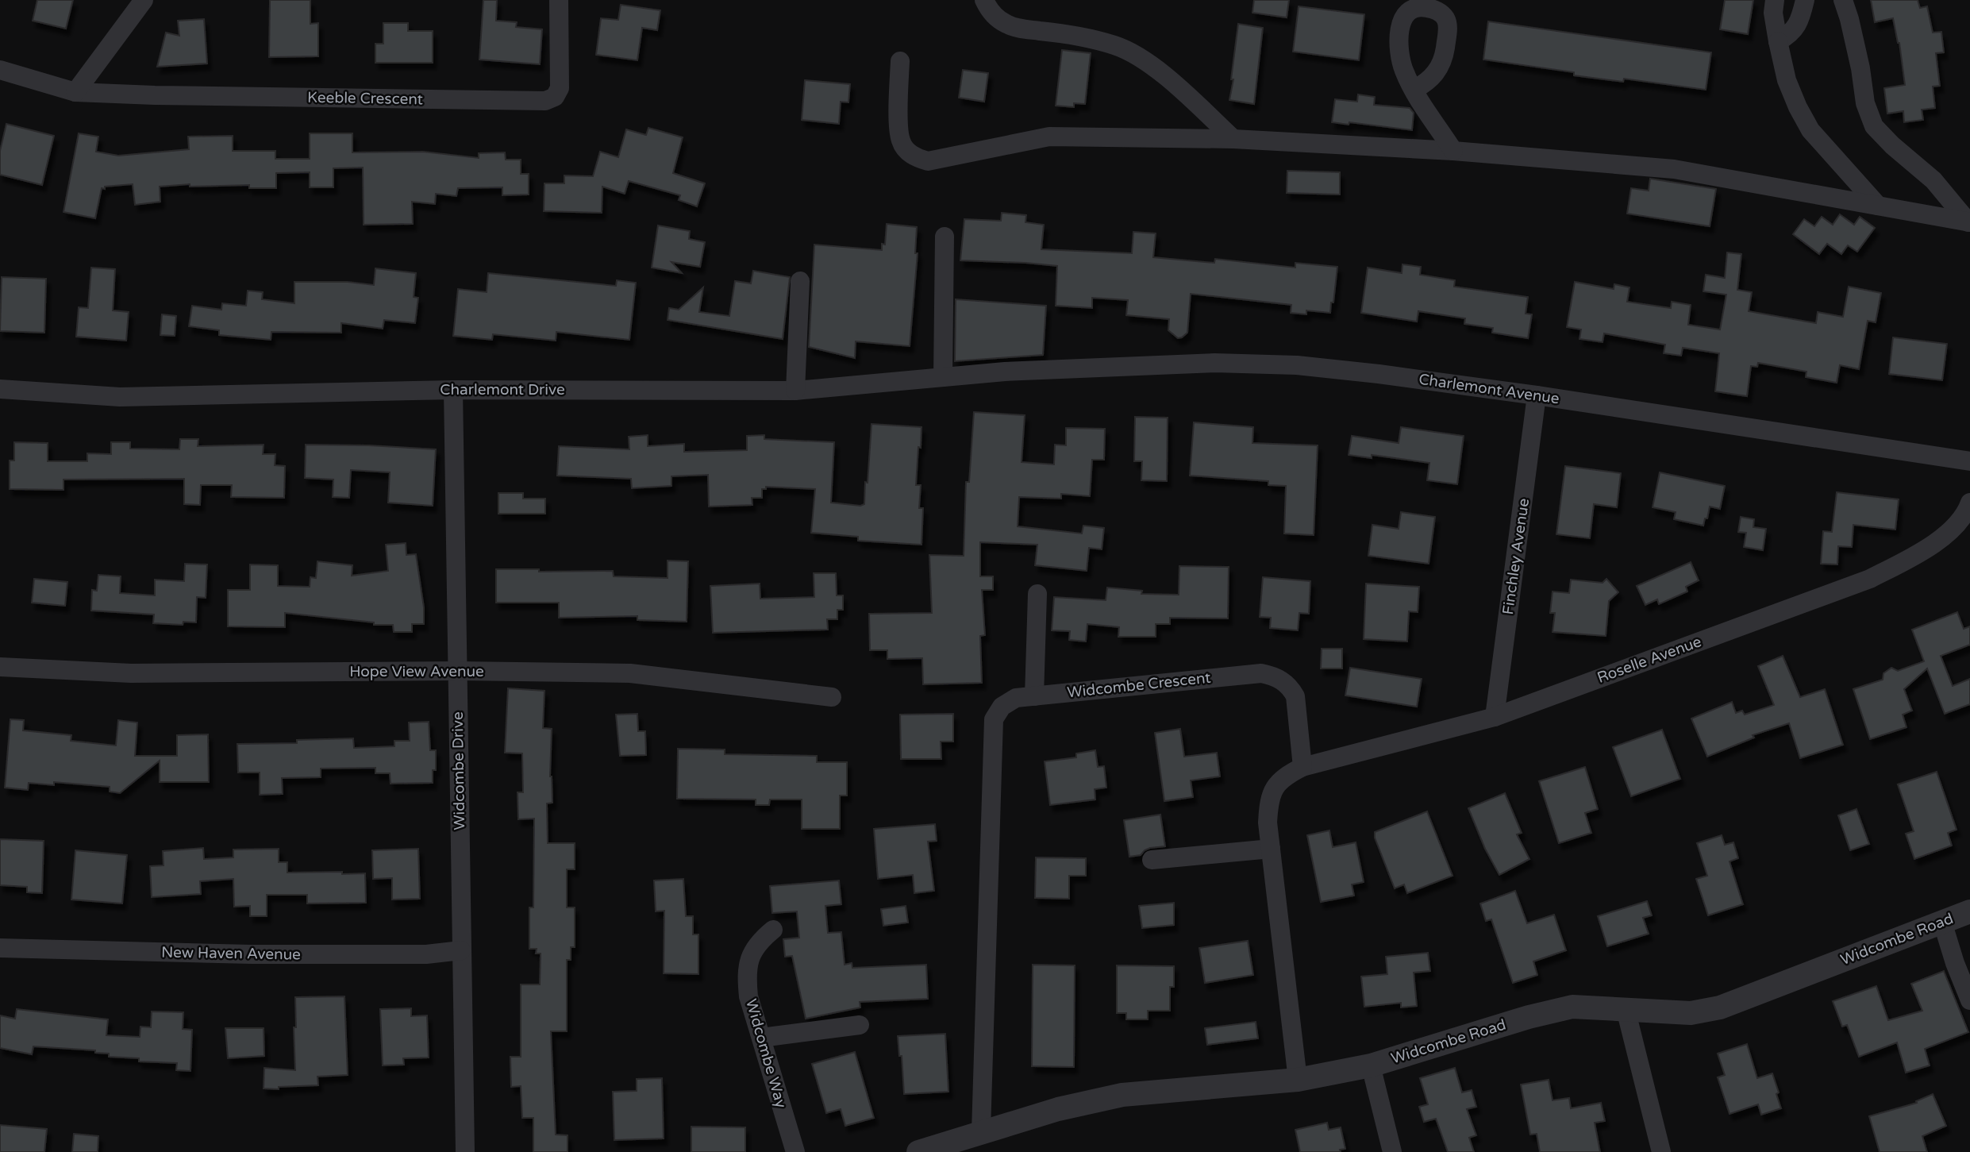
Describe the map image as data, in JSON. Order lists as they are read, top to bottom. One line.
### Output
{"streets":{"street":["Keeble Crescent","Charlemont Avenue","Charlemont Drive","Finchley Avenue","Roselle Avenue","Hope View Avenue","Widcombe Crescent","Widcombe Drive","Widcombe Road","New Haven Avenue","Widcombe Way"]},"crossings":[["Charlemont Avenue","Charlemont Drive"],["Charlemont Avenue","Finchley Avenue"],["Charlemont Drive","Widcombe Drive"],["Finchley Avenue","Roselle Avenue"],["Roselle Avenue","Widcombe Crescent"],["Hope View Avenue","Widcombe Drive"],["Widcombe Crescent","Widcombe Road"],["Widcombe Drive","New Haven Avenue"]]}
